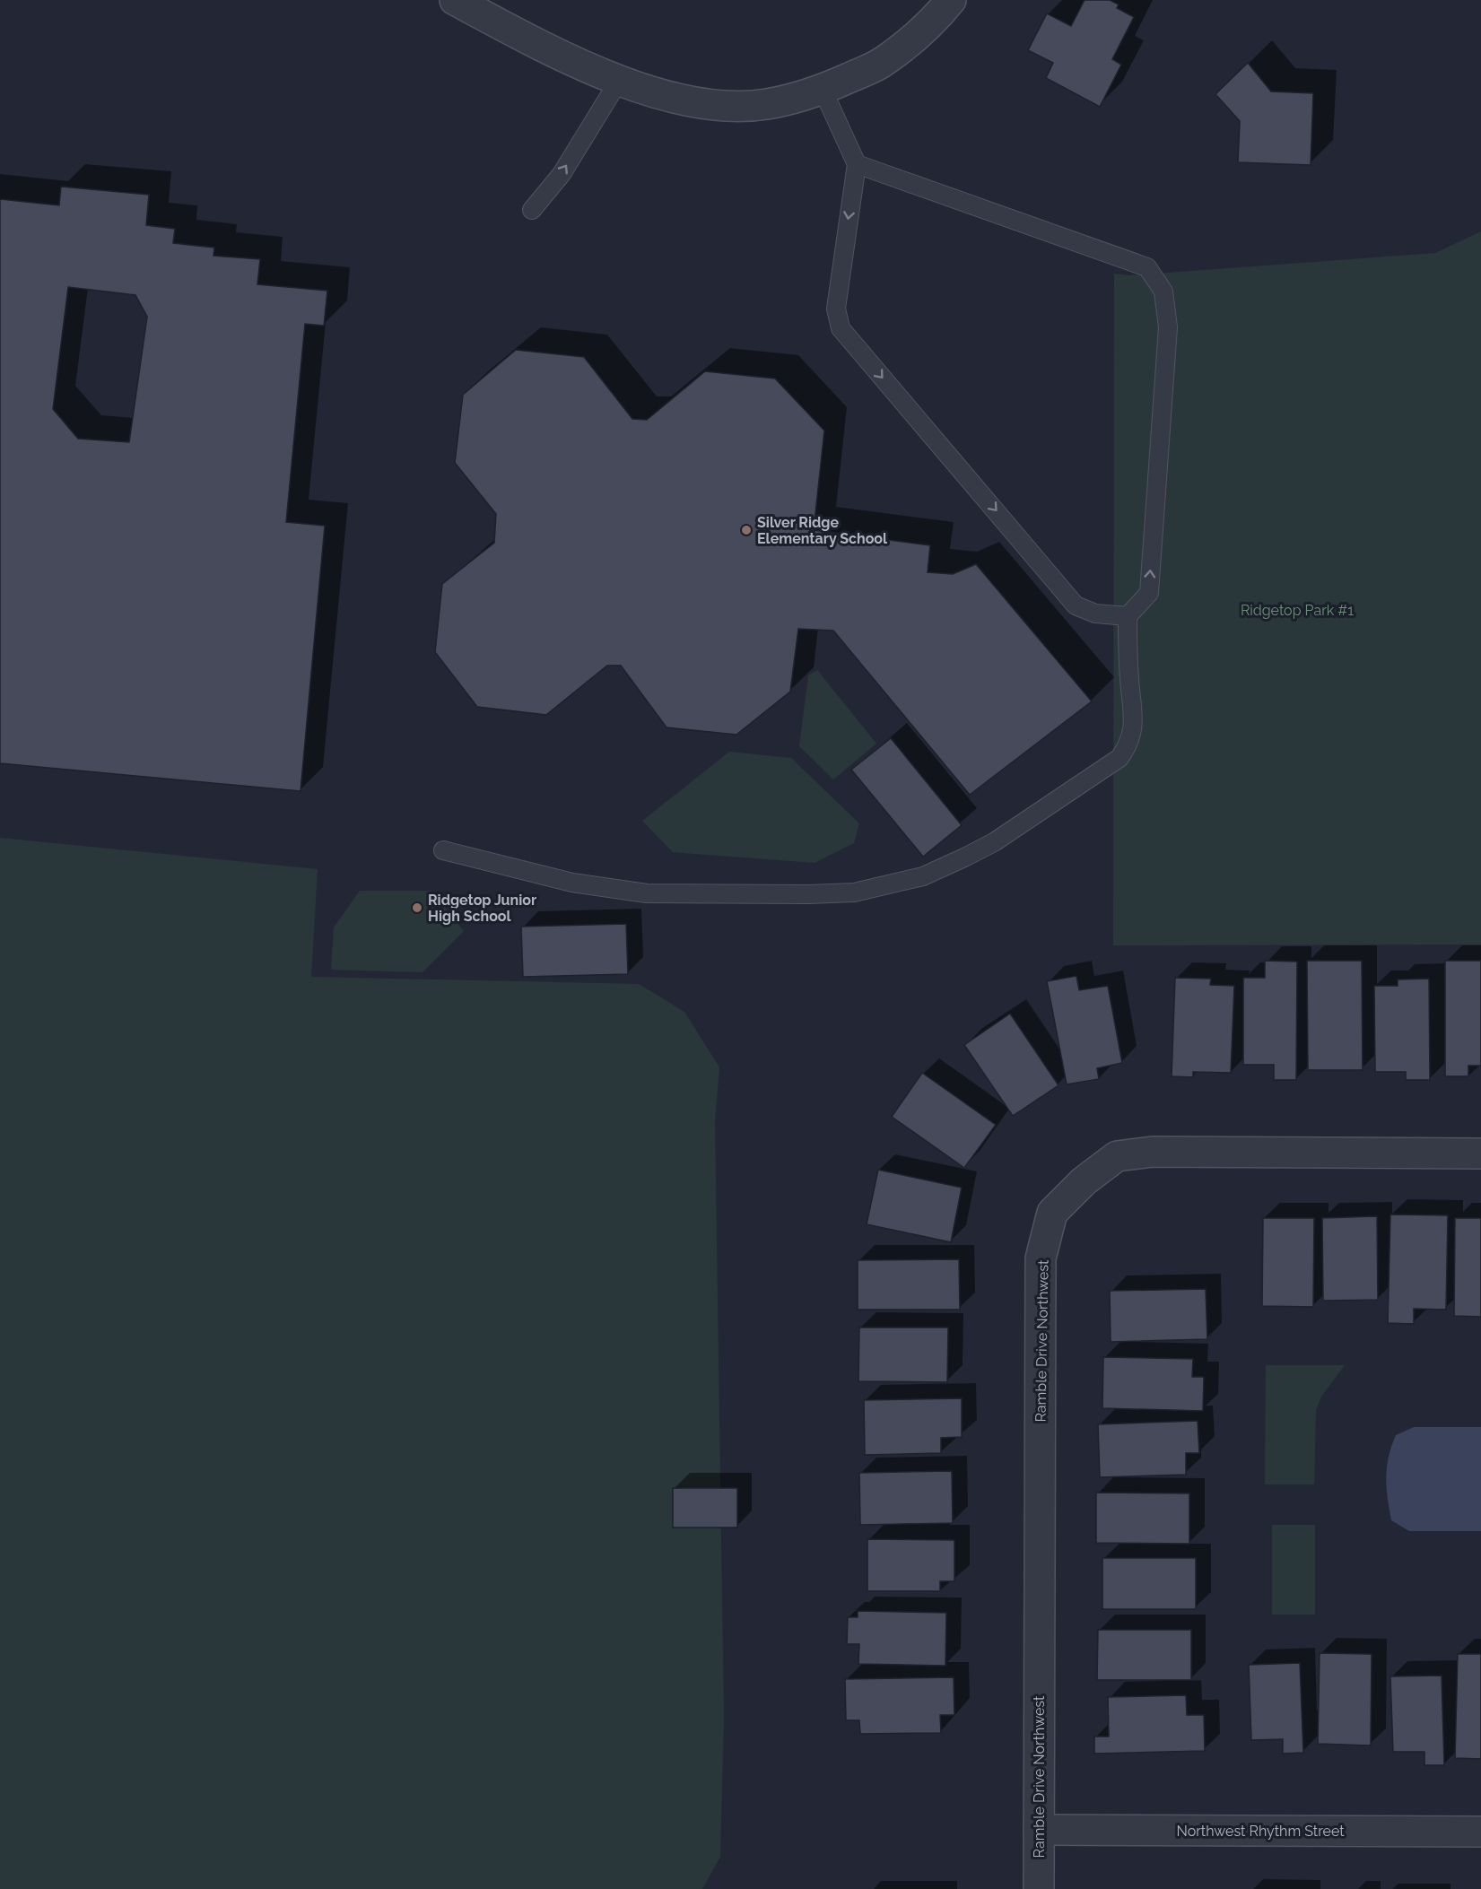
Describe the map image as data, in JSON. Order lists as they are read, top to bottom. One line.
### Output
{"streets":{"street":["Ramble Drive Northwest","Northwest Rhythm Street"]},"crossings":[["Ramble Drive Northwest","Northwest Rhythm Street"]],"parks":["Ridgetop Park #1"],"places":["Silver Ridge Elementary School","Ridgetop Junior High School"]}
